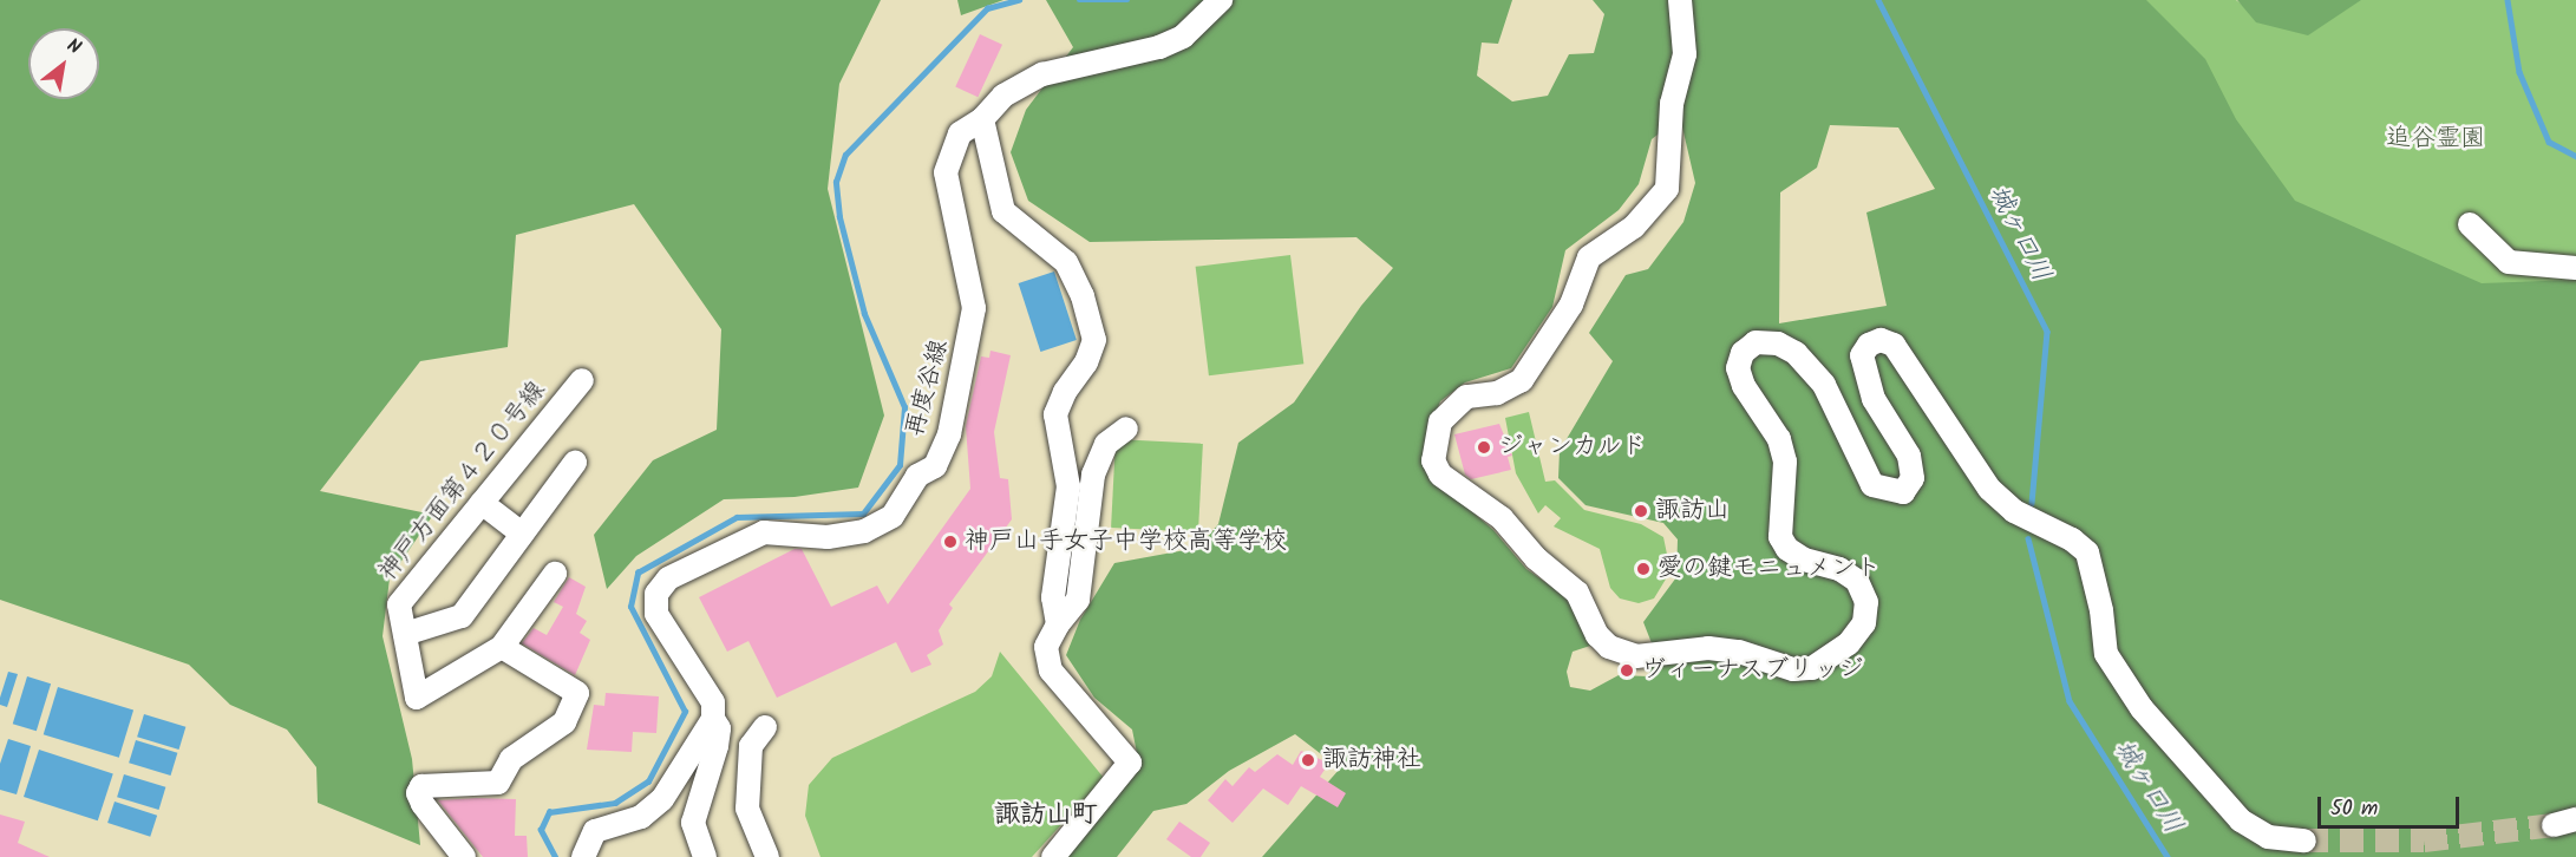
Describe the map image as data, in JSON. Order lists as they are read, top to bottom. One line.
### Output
{"streets":{"street":["再度谷線","神戸方面第４２０号線"]},"districts":["諏訪山町"],"water":["城ヶ口川"],"parks":["追谷霊園"],"places":["ジャンカルド","諏訪山","神戸山手女子中学校高等学校","愛の鍵モニュメント","ヴィーナスブリッジ","諏訪神社"],"scale_bar":"50 m","north":"top right"}
